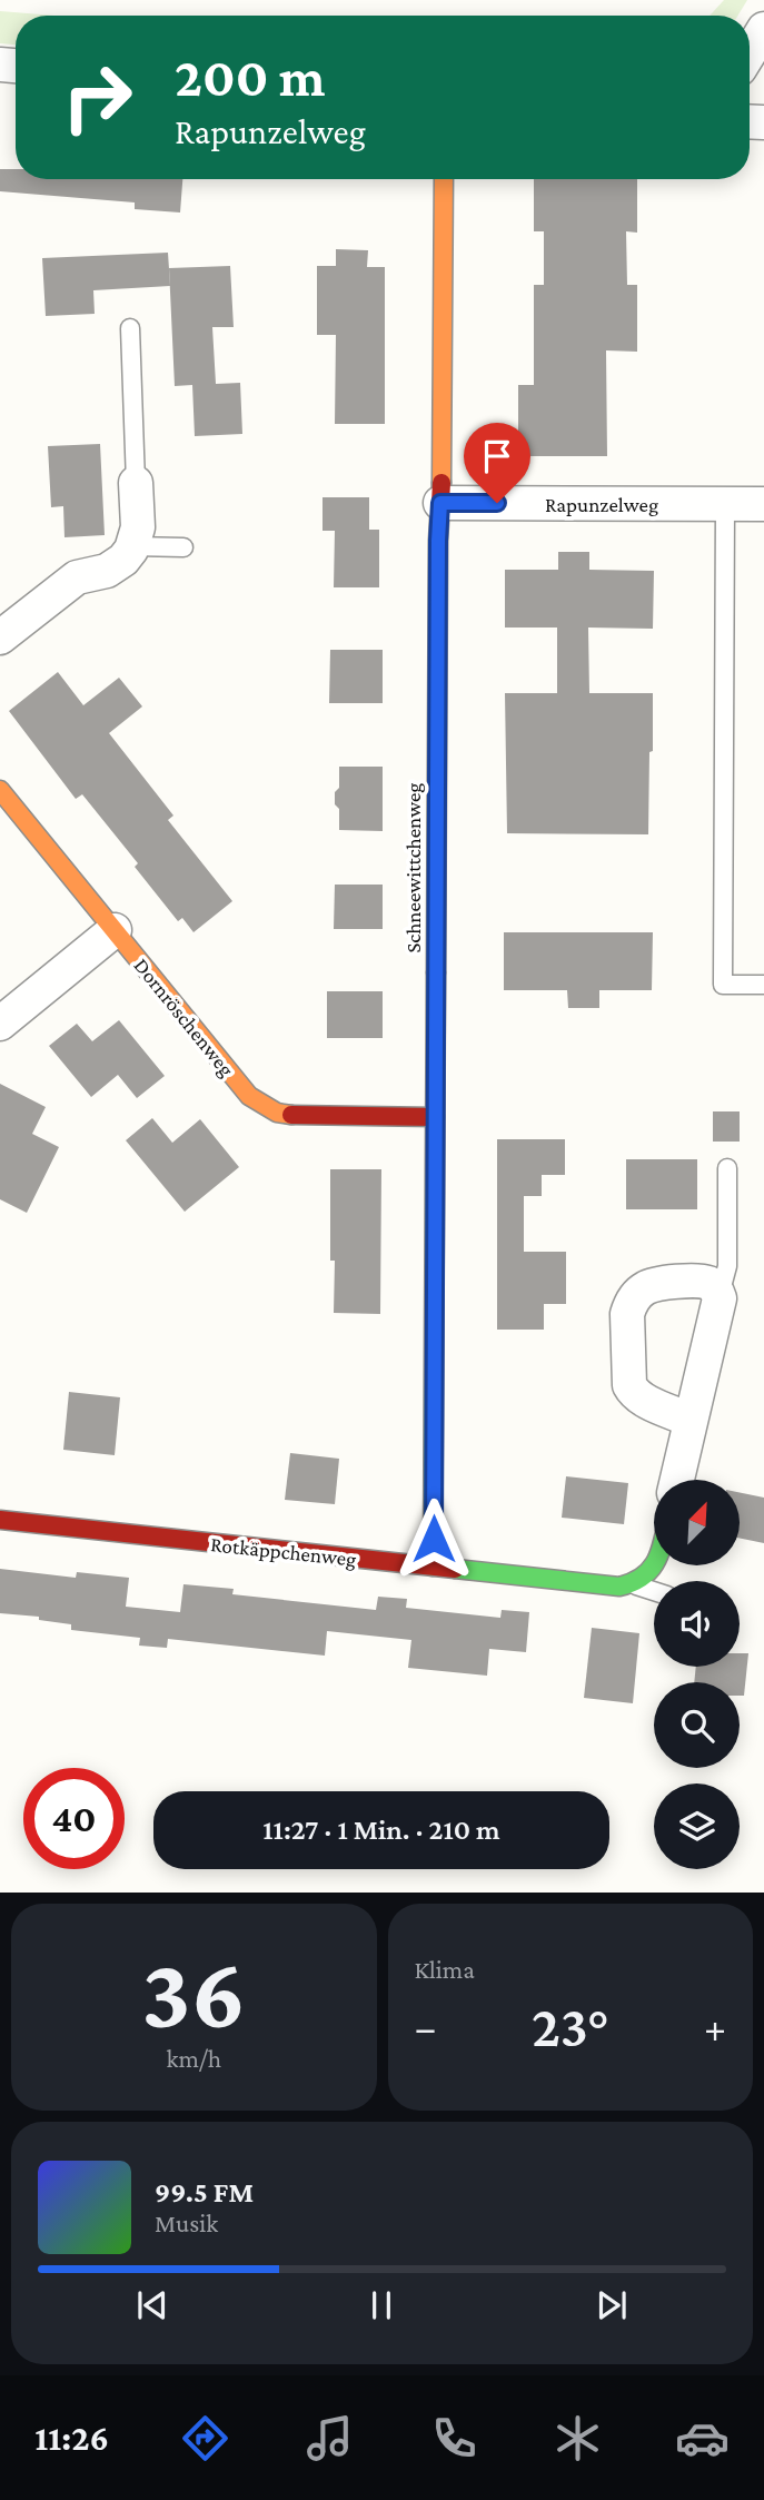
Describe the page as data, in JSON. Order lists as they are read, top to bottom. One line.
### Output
{"streets":{"street":["Rapunzelweg","Schneewittchenweg","Dornröschenweg","Rotkäppchenweg"]},"crossings":[["Rapunzelweg","Schneewittchenweg"],["Schneewittchenweg","Dornröschenweg"],["Schneewittchenweg","Rotkäppchenweg"]],"north":"top right","page":{"turn":["200 m","Rapunzelweg"],"limit":"40","trip":"11:27 · 1 Min. · 210 m","tile":[["36","km/h"],"Klima"],"heat":["−","23°","+"],"song":["99.5 FM","Musik"],"tabs":"11:26"}}
